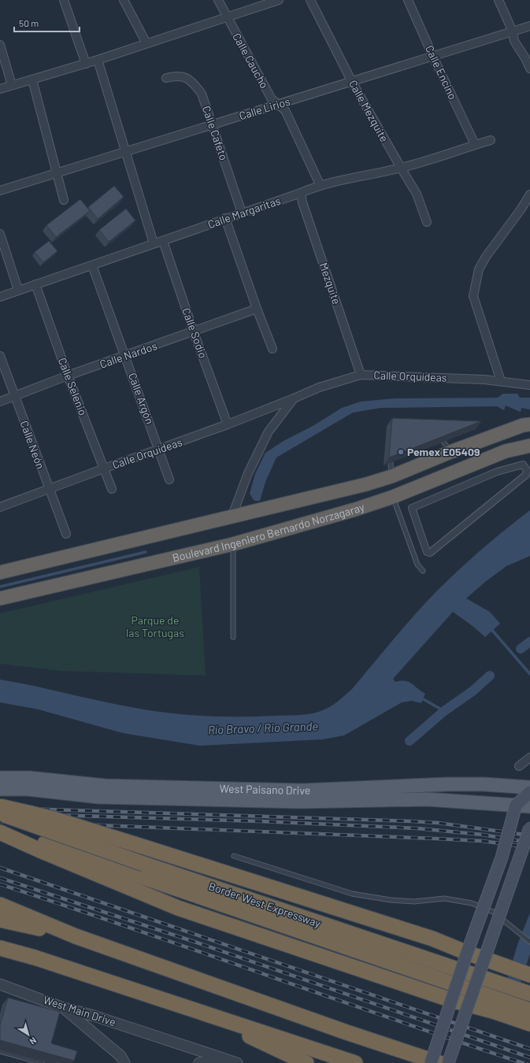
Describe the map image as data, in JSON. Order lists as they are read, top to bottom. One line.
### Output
{"streets":{"highway":["Boulevard Ingeniero Bernardo Norzagaray","Border West Expressway"],"main road":["West Paisano Drive"],"street":["Calle Caucho","Calle Encino","Calle Lirios","Calle Mezquite","Calle Cafeto","Calle Margaritas","Mezquite","Calle Sodio","Calle Nardos","Calle Orquídeas","Calle Selenio","Calle Argón","Calle Neón","West Main Drive"]},"crossings":[["Calle Caucho","Calle Lirios"],["Calle Caucho","Calle Margaritas"],["Calle Encino","Calle Lirios"],["Calle Encino","Calle Margaritas"],["Calle Lirios","Calle Mezquite"],["Calle Lirios","Calle Cafeto"],["Calle Mezquite","Calle Margaritas"],["Calle Cafeto","Calle Margaritas"],["Calle Margaritas","Mezquite"],["Calle Margaritas","Calle Sodio"],["Calle Margaritas","Calle Selenio"],["Calle Margaritas","Calle Argón"],["Mezquite","Calle Orquídeas"],["Calle Sodio","Calle Nardos"],["Calle Sodio","Calle Orquídeas"],["Calle Nardos","Calle Selenio"],["Calle Nardos","Calle Argón"],["Calle Nardos","Calle Neón"],["Calle Orquídeas","Calle Selenio"],["Calle Orquídeas","Calle Argón"],["Calle Orquídeas","Calle Neón"],["Calle Orquídeas","Boulevard Ingeniero Bernardo Norzagaray"]],"water":["Río Bravo / Rio Grande"],"parks":["Parque de las Tortugas"],"places":["Pemex E05409"],"scale_bar":"50 m","north":"bottom right"}
